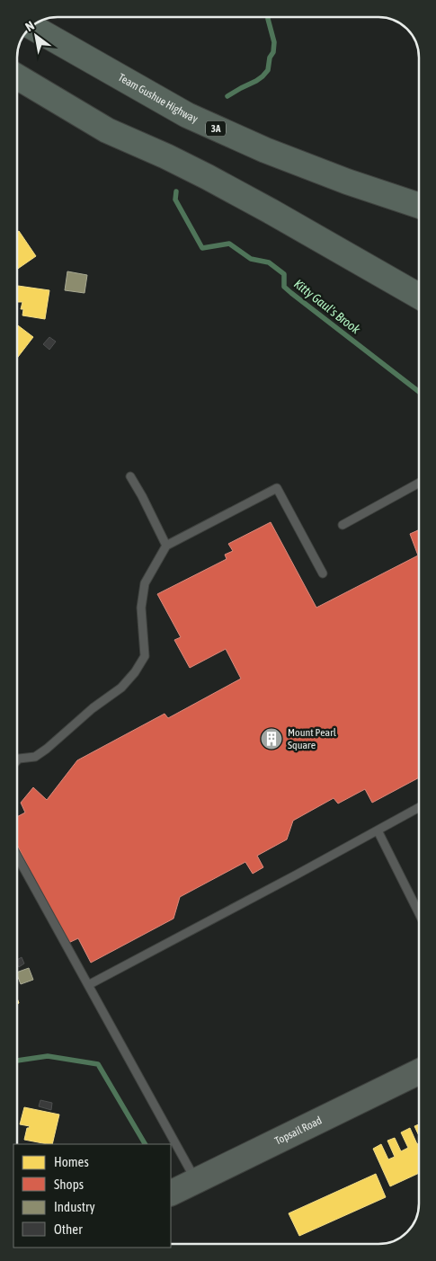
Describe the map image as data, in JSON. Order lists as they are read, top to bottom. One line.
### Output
{"streets":{"highway":["Team Gushue Highway","3A"],"main road":["Topsail Road"]},"water":["Kitty Gaul's Brook"],"places":{"building":["Mount Pearl Square"]},"legend":["Homes","Shops","Industry","Other"],"north":"top left"}
